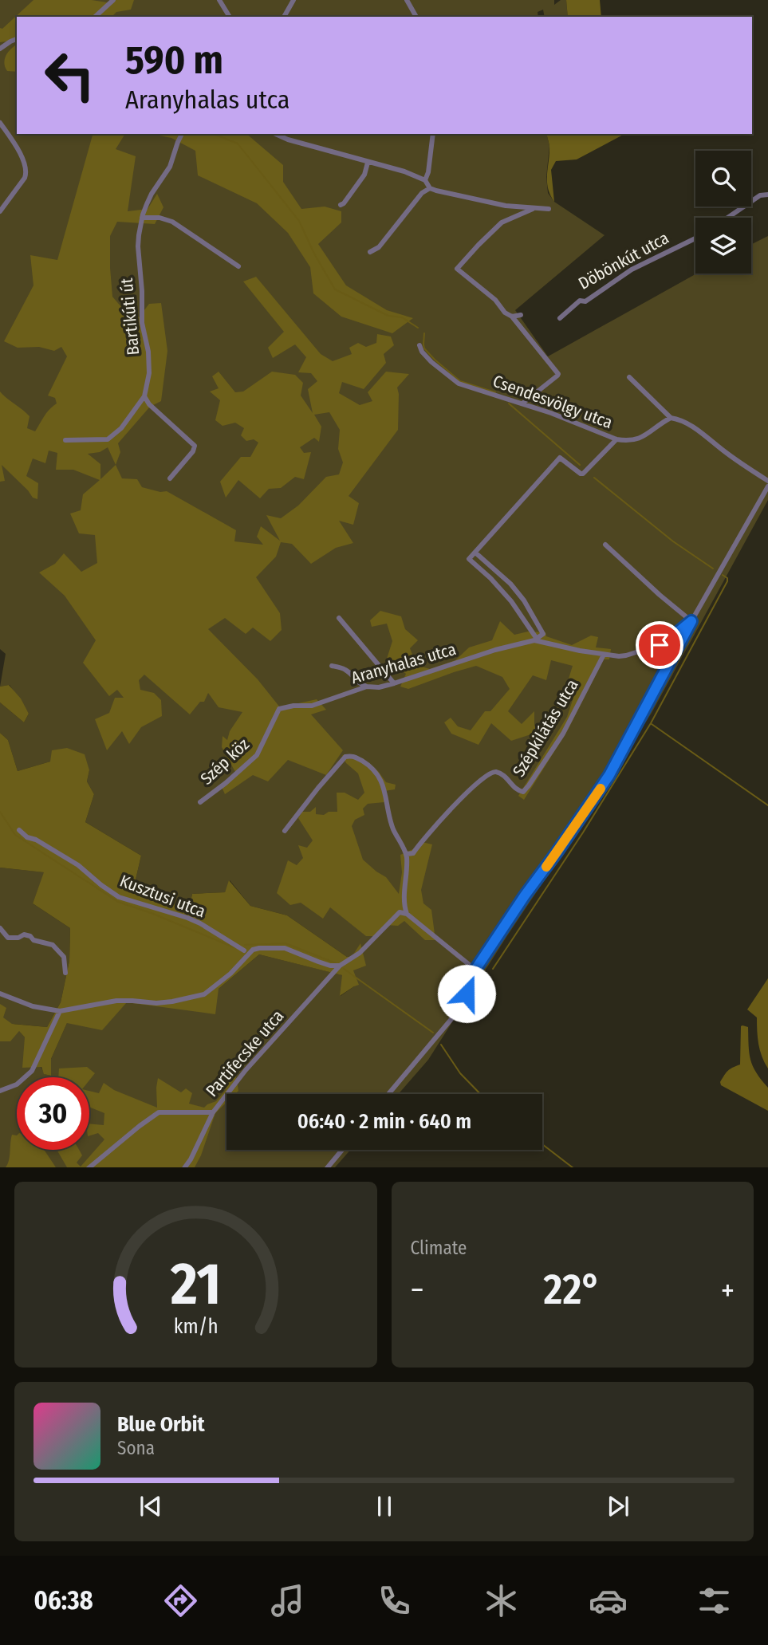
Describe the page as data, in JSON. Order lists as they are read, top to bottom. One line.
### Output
{"streets":{"street":["Döbönkút utca","Bartikúti út","Csendesvölgy utca","Aranyhalas utca","Szépkilátás utca","Szép köz","Kusztusi utca","Partifecske utca"]},"crossings":[["Aranyhalas utca","Szépkilátás utca"],["Aranyhalas utca","Szép köz"]],"page":{"turn":["590 m","Aranyhalas utca"],"limit":"30","trip":"06:40 · 2 min · 640 m","tile":"Climate","heat":["−","22°","+"],"song":["Blue Orbit","Sona"],"tabs":"06:38","gauge":["21","km/h"]}}
